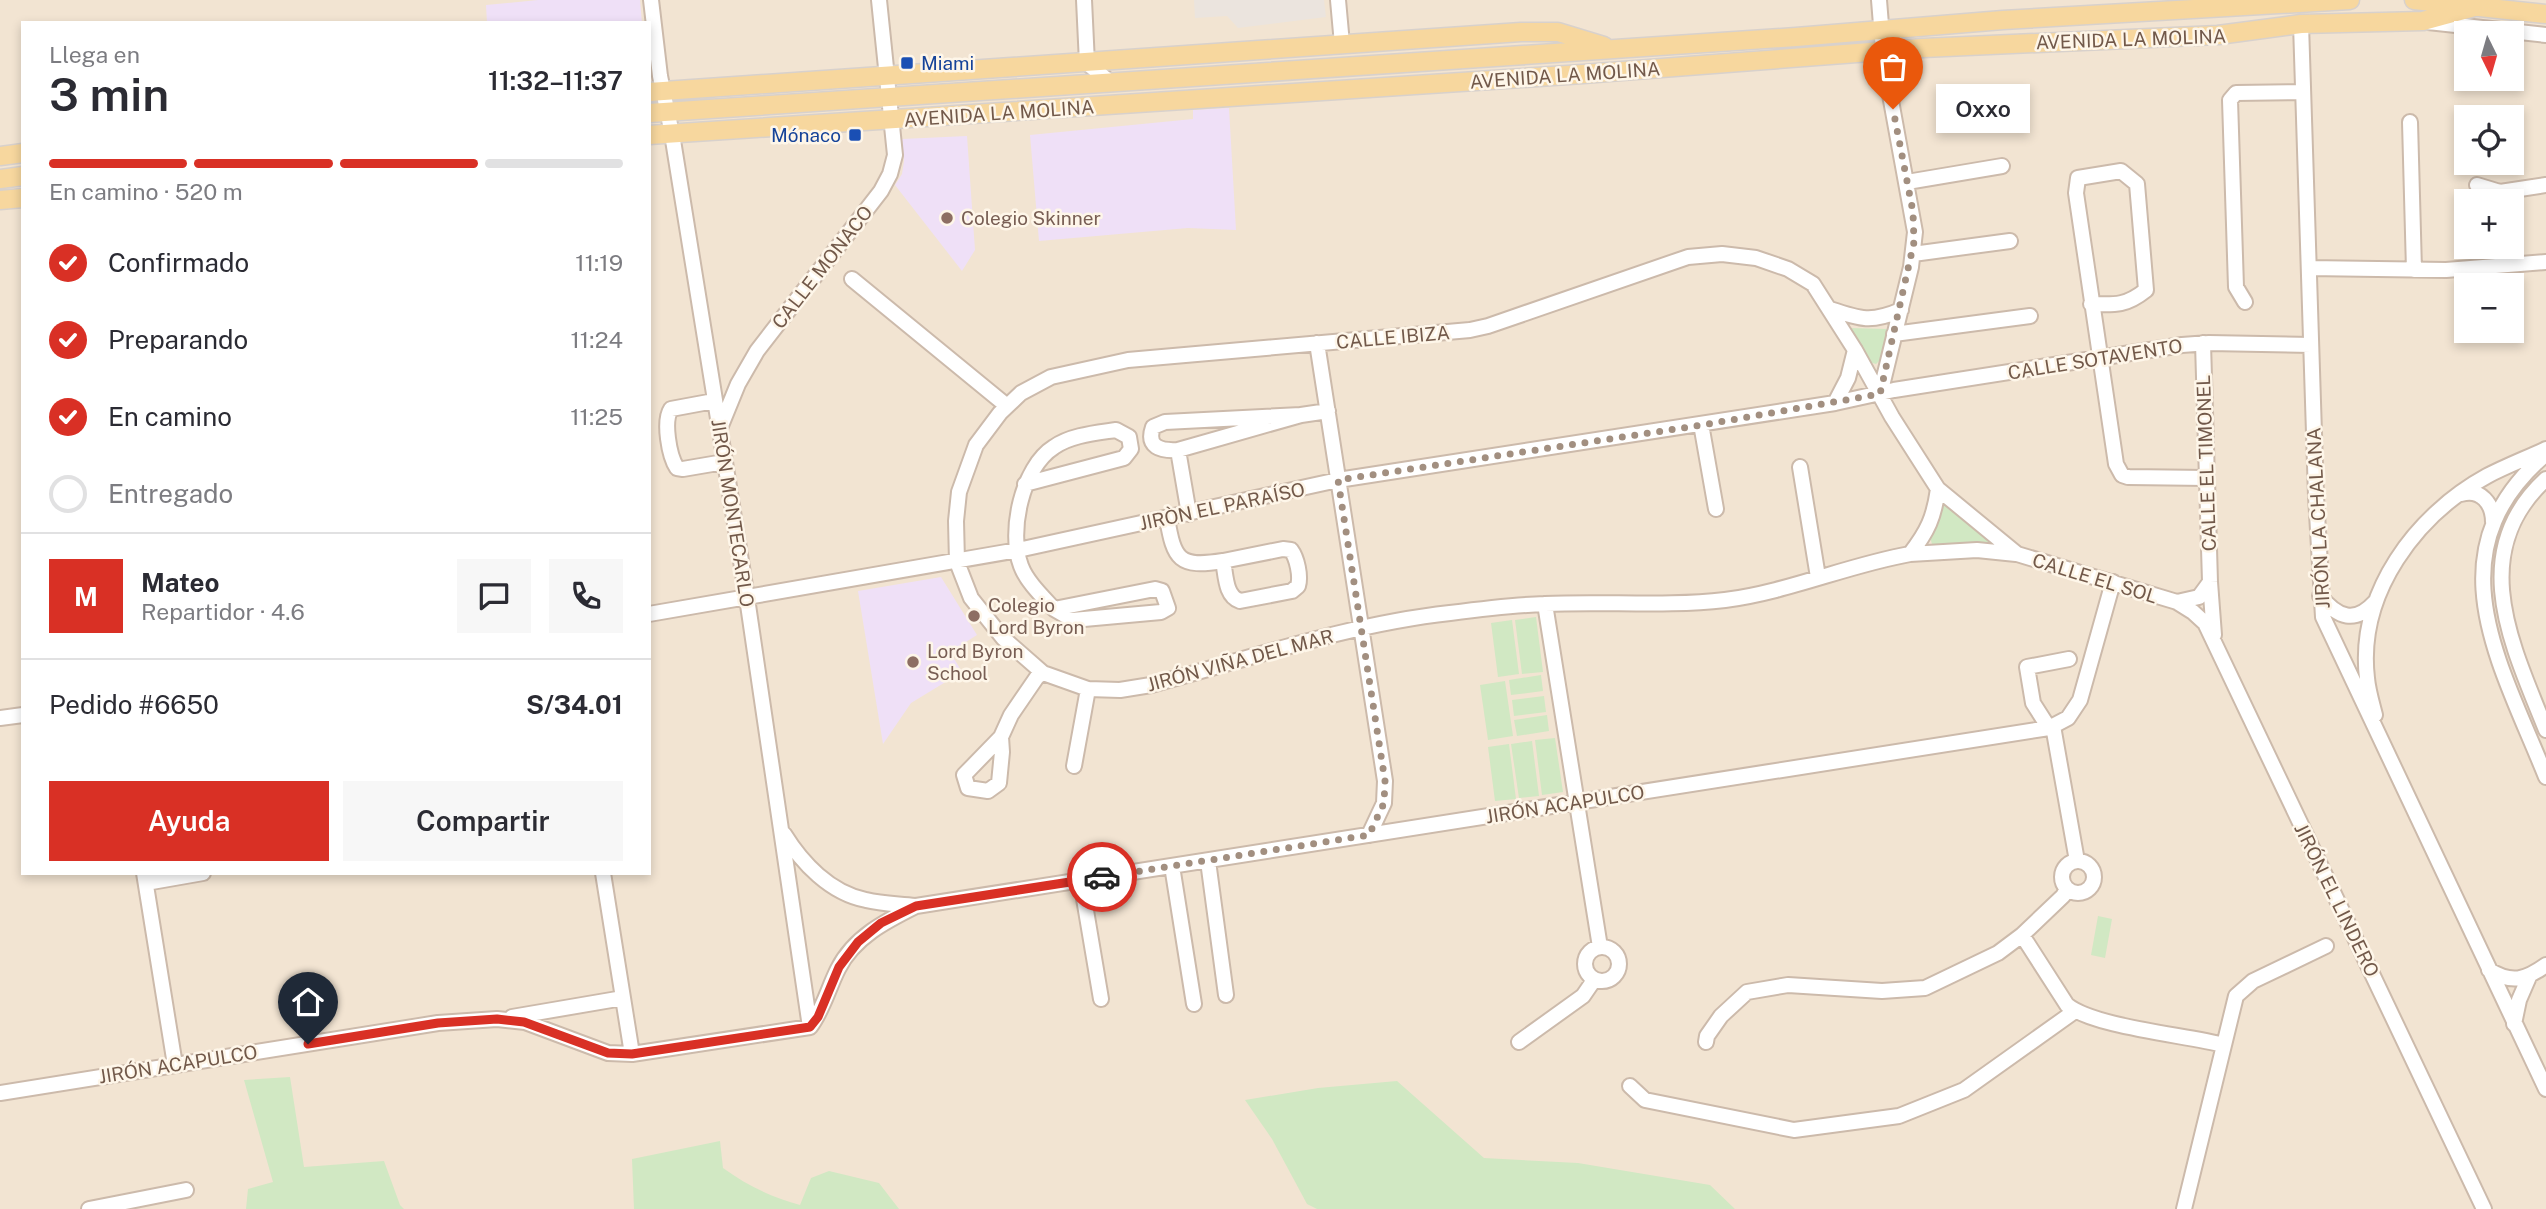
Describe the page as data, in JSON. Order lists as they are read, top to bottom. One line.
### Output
{"streets":{"main road":["AVENIDA LA MOLINA"],"street":["CALLE MONACO","CALLE IBIZA","CALLE SOTAVENTO","CALLE EL TIMONEL","JIRÒN EL PARAÍSO","JIRÓN MONTECARLO","JIRÓN LA CHALANA","CALLE EL SOL","JIRÓN VIÑA DEL MAR","JIRÓN ACAPULCO","JIRÓN EL LINDERO"]},"crossings":[["AVENIDA LA MOLINA","CALLE MONACO"],["AVENIDA LA MOLINA","JIRÓN MONTECARLO"],["AVENIDA LA MOLINA","JIRÓN LA CHALANA"],["CALLE MONACO","JIRÓN MONTECARLO"],["CALLE IBIZA","CALLE SOTAVENTO"],["CALLE IBIZA","JIRÒN EL PARAÍSO"],["CALLE IBIZA","CALLE EL SOL"],["CALLE IBIZA","JIRÓN VIÑA DEL MAR"],["CALLE SOTAVENTO","CALLE EL TIMONEL"],["CALLE SOTAVENTO","JIRÒN EL PARAÍSO"],["CALLE SOTAVENTO","JIRÓN LA CHALANA"],["CALLE SOTAVENTO","CALLE EL SOL"],["CALLE EL TIMONEL","JIRÓN EL LINDERO"],["JIRÒN EL PARAÍSO","JIRÓN MONTECARLO"],["JIRÒN EL PARAÍSO","CALLE EL SOL"],["JIRÒN EL PARAÍSO","JIRÓN VIÑA DEL MAR"],["JIRÓN MONTECARLO","JIRÓN ACAPULCO"],["CALLE EL SOL","JIRÓN VIÑA DEL MAR"],["CALLE EL SOL","JIRÓN EL LINDERO"]],"places":{"transit":["Miami","Mónaco"],"other":["Oxxo","Colegio Skinner","Colegio Lord Byron","Lord Byron School"]},"north":"bottom","page":{"map_buttons":["+","−"],"heading":["3 min","Llega en","11:32–11:37"],"panel":["Mateo","Repartidor · 4.6","Pedido #6650","S/34.01"],"bubble":"Oxxo","bar":"En camino · 520 m","list":[["Confirmado","11:19"],["Preparando","11:24"],["En camino","11:25"],"Entregado"],"round":"M","buttons":["Ayuda","Compartir"]}}
